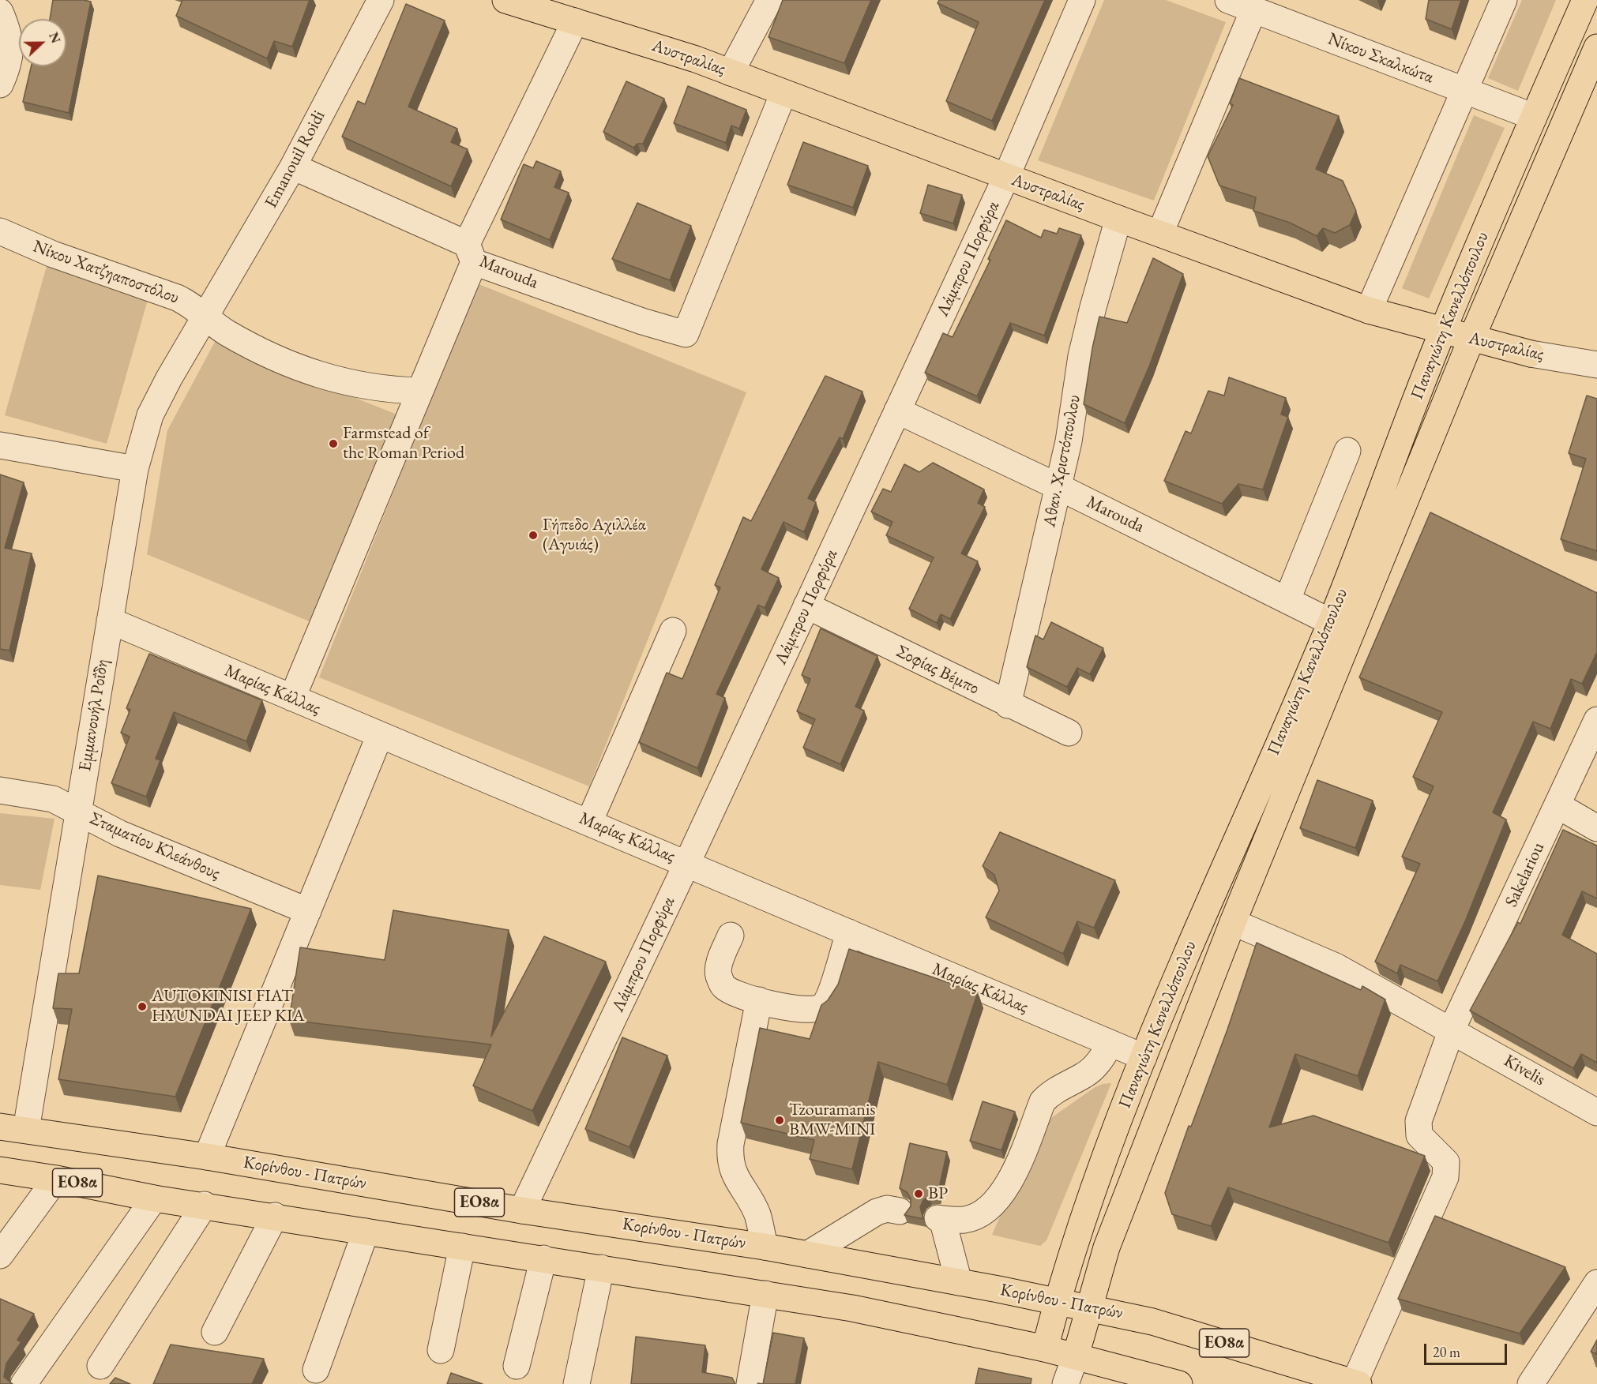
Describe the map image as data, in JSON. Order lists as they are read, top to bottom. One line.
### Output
{"streets":{"main road":["Αυστραλίας","Παναγιώτη Κανελλόπουλου","Κορίνθου - Πατρών","ΕΟ8α"],"street":["Νίκου Σκαλκώτα","Emanouil Roidi","Λάμπρου Πορφύρα","Νίκου Χατζηαποστόλου","Marouda","Αθαν. Χριστόπουλου","Σοφίας Βέμπο","Μαρίας Κάλλας","Εμμανουήλ Ροΐδη","Σταματίου Κλεάνθους","Sakelariou","Kivelis"]},"crossings":[["Αυστραλίας","Λάμπρου Πορφύρα"],["Αυστραλίας","Marouda"],["Αυστραλίας","Παναγιώτη Κανελλόπουλου"],["Αυστραλίας","Αθαν. Χριστόπουλου"],["Νίκου Σκαλκώτα","Παναγιώτη Κανελλόπουλου"],["Emanouil Roidi","Νίκου Χατζηαποστόλου"],["Emanouil Roidi","Marouda"],["Emanouil Roidi","Εμμανουήλ Ροΐδη"],["Λάμπρου Πορφύρα","Marouda"],["Λάμπρου Πορφύρα","Σοφίας Βέμπο"],["Λάμπρου Πορφύρα","Μαρίας Κάλλας"],["Λάμπρου Πορφύρα","Κορίνθου - Πατρών"],["Νίκου Χατζηαποστόλου","Εμμανουήλ Ροΐδη"],["Marouda","Παναγιώτη Κανελλόπουλου"],["Marouda","Αθαν. Χριστόπουλου"],["Παναγιώτη Κανελλόπουλου","Μαρίας Κάλλας"],["Παναγιώτη Κανελλόπουλου","Kivelis"],["Παναγιώτη Κανελλόπουλου","Κορίνθου - Πατρών"],["Παναγιώτη Κανελλόπουλου","ΕΟ8α"],["Αθαν. Χριστόπουλου","Σοφίας Βέμπο"],["Μαρίας Κάλλας","Εμμανουήλ Ροΐδη"],["Εμμανουήλ Ροΐδη","Σταματίου Κλεάνθους"],["Εμμανουήλ Ροΐδη","Κορίνθου - Πατρών"],["Sakelariou","Kivelis"],["Sakelariou","Κορίνθου - Πατρών"]],"places":["Farmstead of the Roman Period","Γήπεδο Αχιλλέα (Αγυιάς)","AUTOKINISI FIAT HYUNDAI JEEP KIA","Tzouramanis BMW-MINI","BP"],"scale_bar":"20 m","north":"right"}
